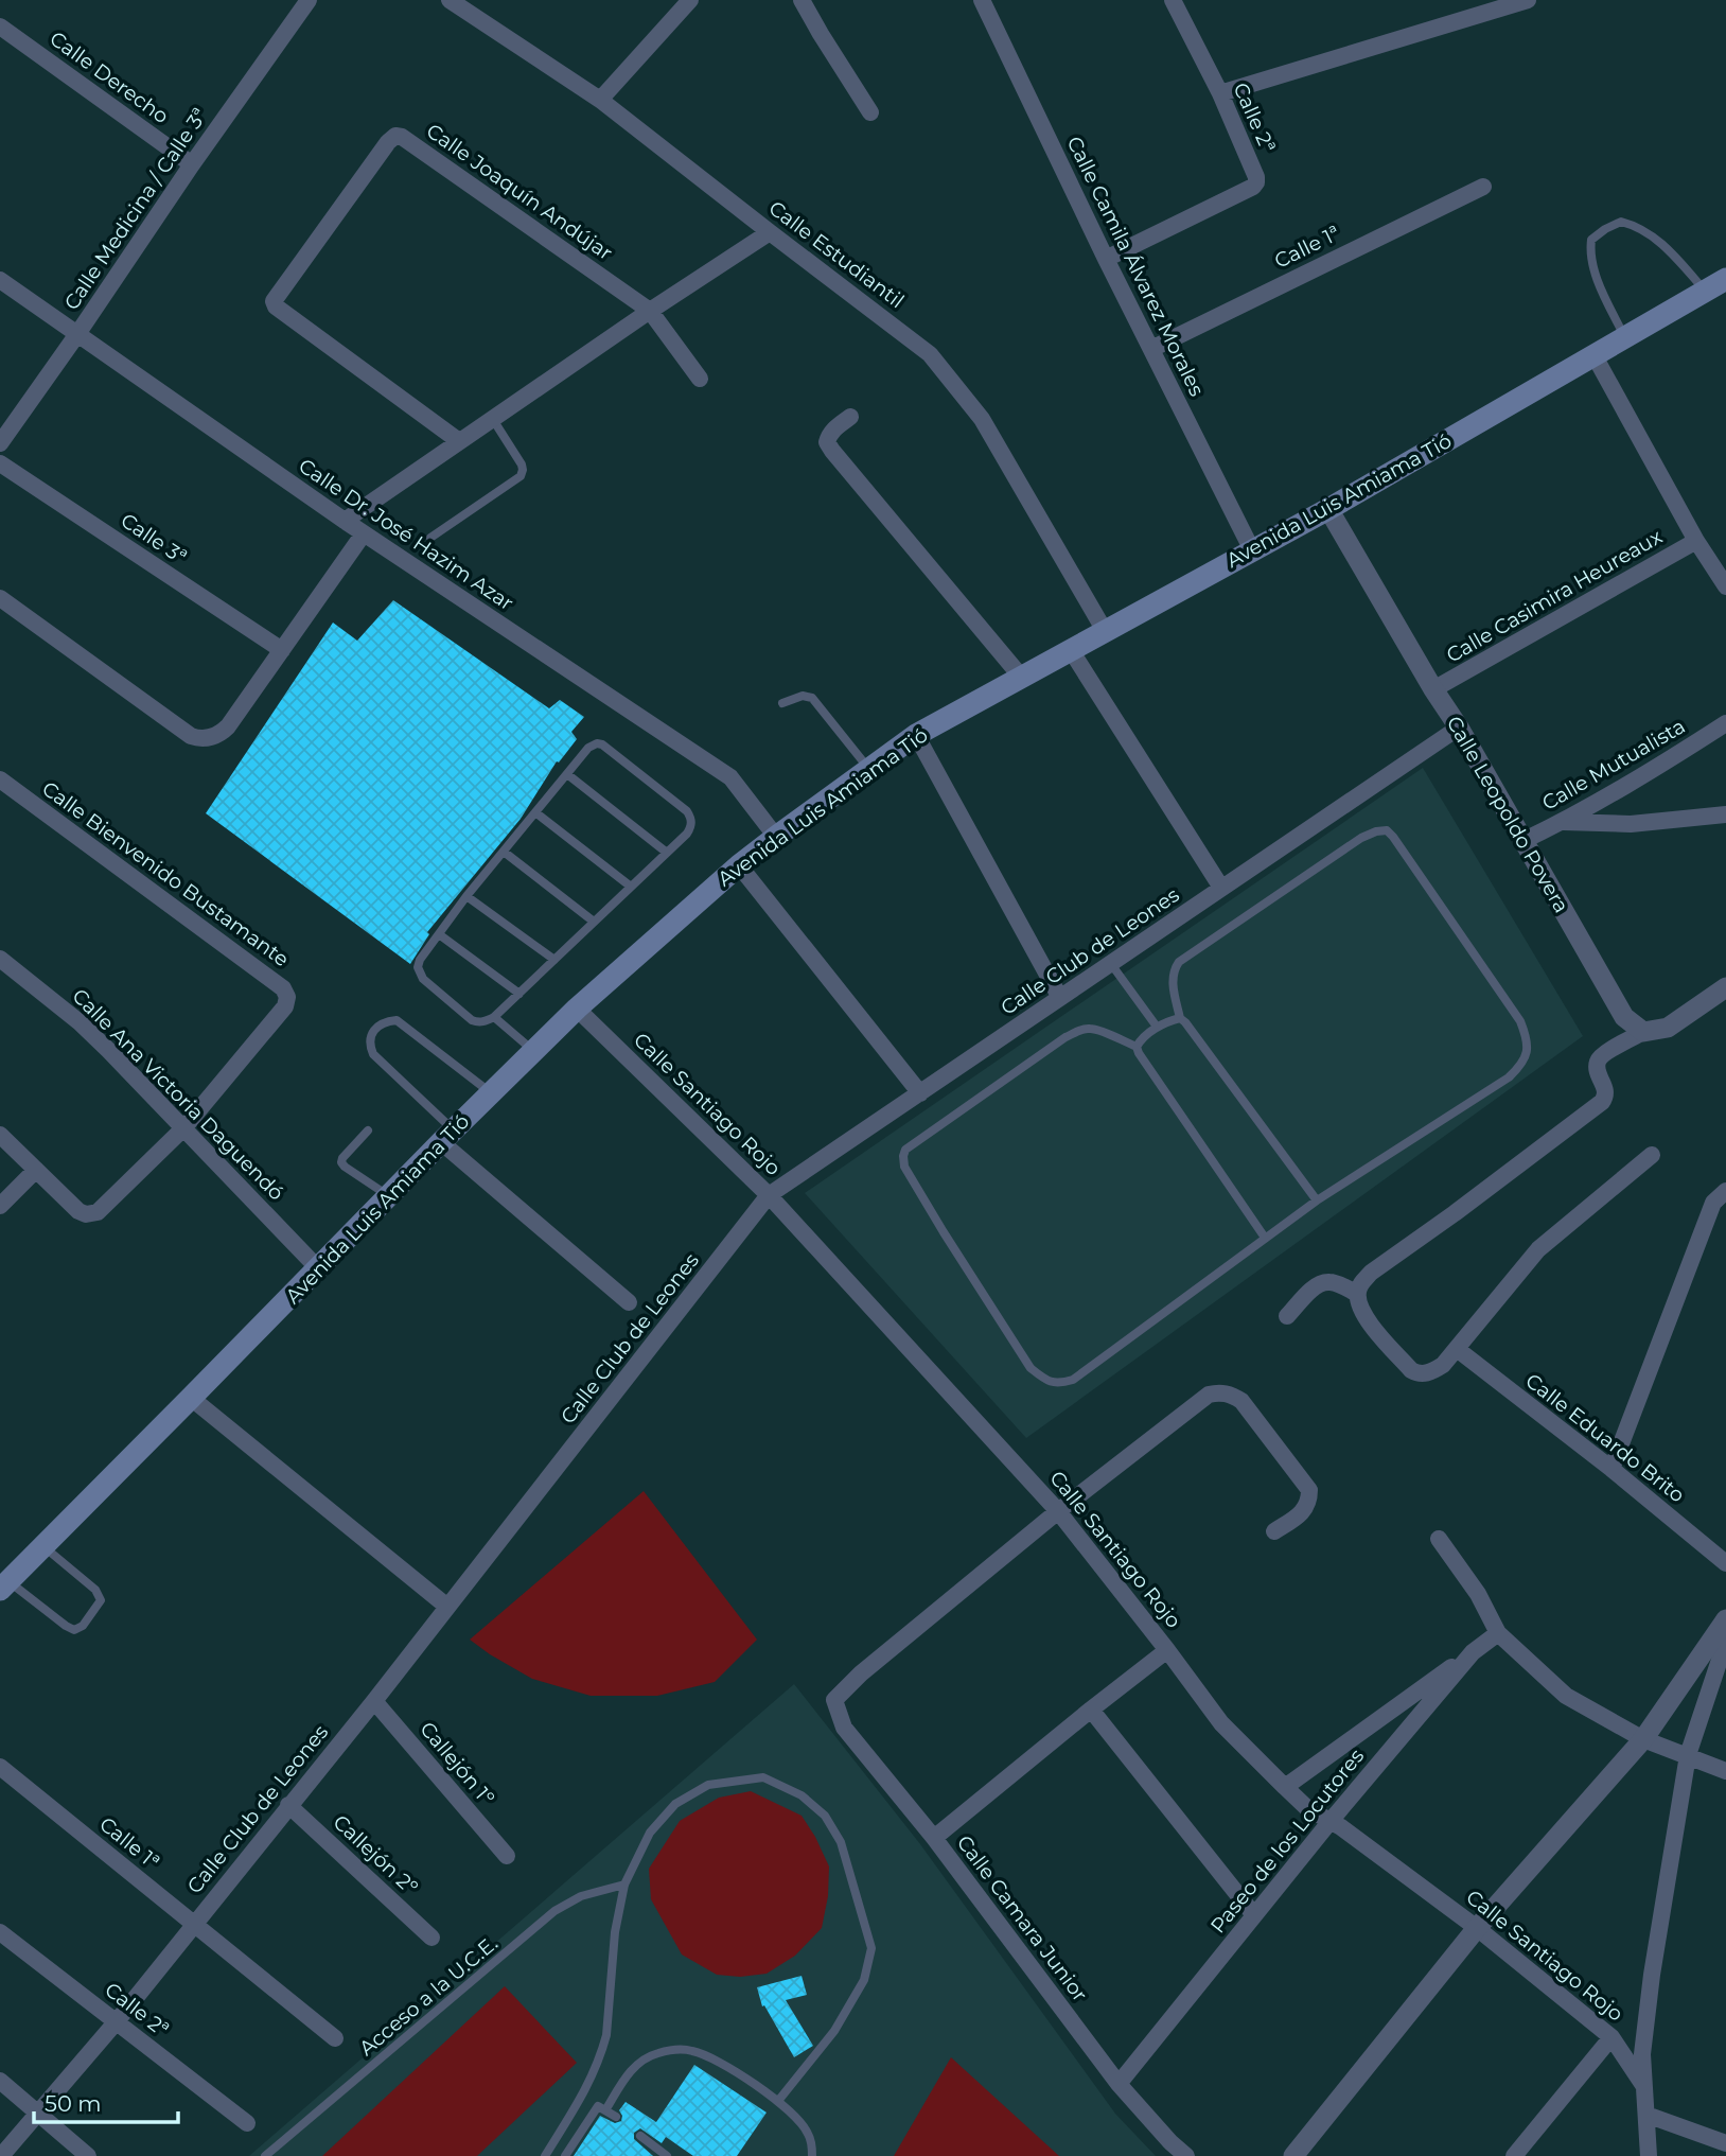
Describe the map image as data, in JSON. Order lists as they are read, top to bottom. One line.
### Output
{"streets":{"main road":["Avenida Luis Amiama Tió"],"street":["Calle Derecho","Calle 2ª","Calle Joaquín Andújar","Calle Medicina / Calle 3ª","Calle 1ª","Calle Estudiantil","Calle Camila Álvarez Morales","Calle Dr. José Hazim Azar","Calle 3ª","Calle Casimira Heureaux","Calle Mutualista","Calle Leopoldo Povera","Calle Bienvenido Bustamante","Calle Club de Leones","Calle Ana Victoria Daguendó","Calle Santiago Rojo","Calle Eduardo Brito","Callejón 1º","Paseo de los Locutores","Callejón 2º","Calle Camara Junior"],"lane":["Acceso a la U.C.E."]},"crossings":[["Calle Derecho","Calle Medicina / Calle 3ª"],["Calle 2ª","Calle Camila Álvarez Morales"],["Calle 2ª","Calle Club de Leones"],["Calle Medicina / Calle 3ª","Calle Dr. José Hazim Azar"],["Calle 1ª","Calle Camila Álvarez Morales"],["Calle 1ª","Calle Club de Leones"],["Calle Estudiantil","Avenida Luis Amiama Tió"],["Calle Camila Álvarez Morales","Avenida Luis Amiama Tió"],["Avenida Luis Amiama Tió","Calle Dr. José Hazim Azar"],["Avenida Luis Amiama Tió","Calle Leopoldo Povera"],["Avenida Luis Amiama Tió","Calle Ana Victoria Daguendó"],["Avenida Luis Amiama Tió","Calle Santiago Rojo"],["Calle Casimira Heureaux","Calle Leopoldo Povera"],["Calle Mutualista","Calle Leopoldo Povera"],["Calle Leopoldo Povera","Calle Club de Leones"],["Calle Bienvenido Bustamante","Calle Ana Victoria Daguendó"],["Calle Club de Leones","Calle Santiago Rojo"],["Calle Club de Leones","Callejón 1º"],["Calle Club de Leones","Callejón 2º"],["Calle Santiago Rojo","Paseo de los Locutores"],["Calle Santiago Rojo","Calle Camara Junior"],["Paseo de los Locutores","Calle Camara Junior"]],"scale_bar":"50 m"}
